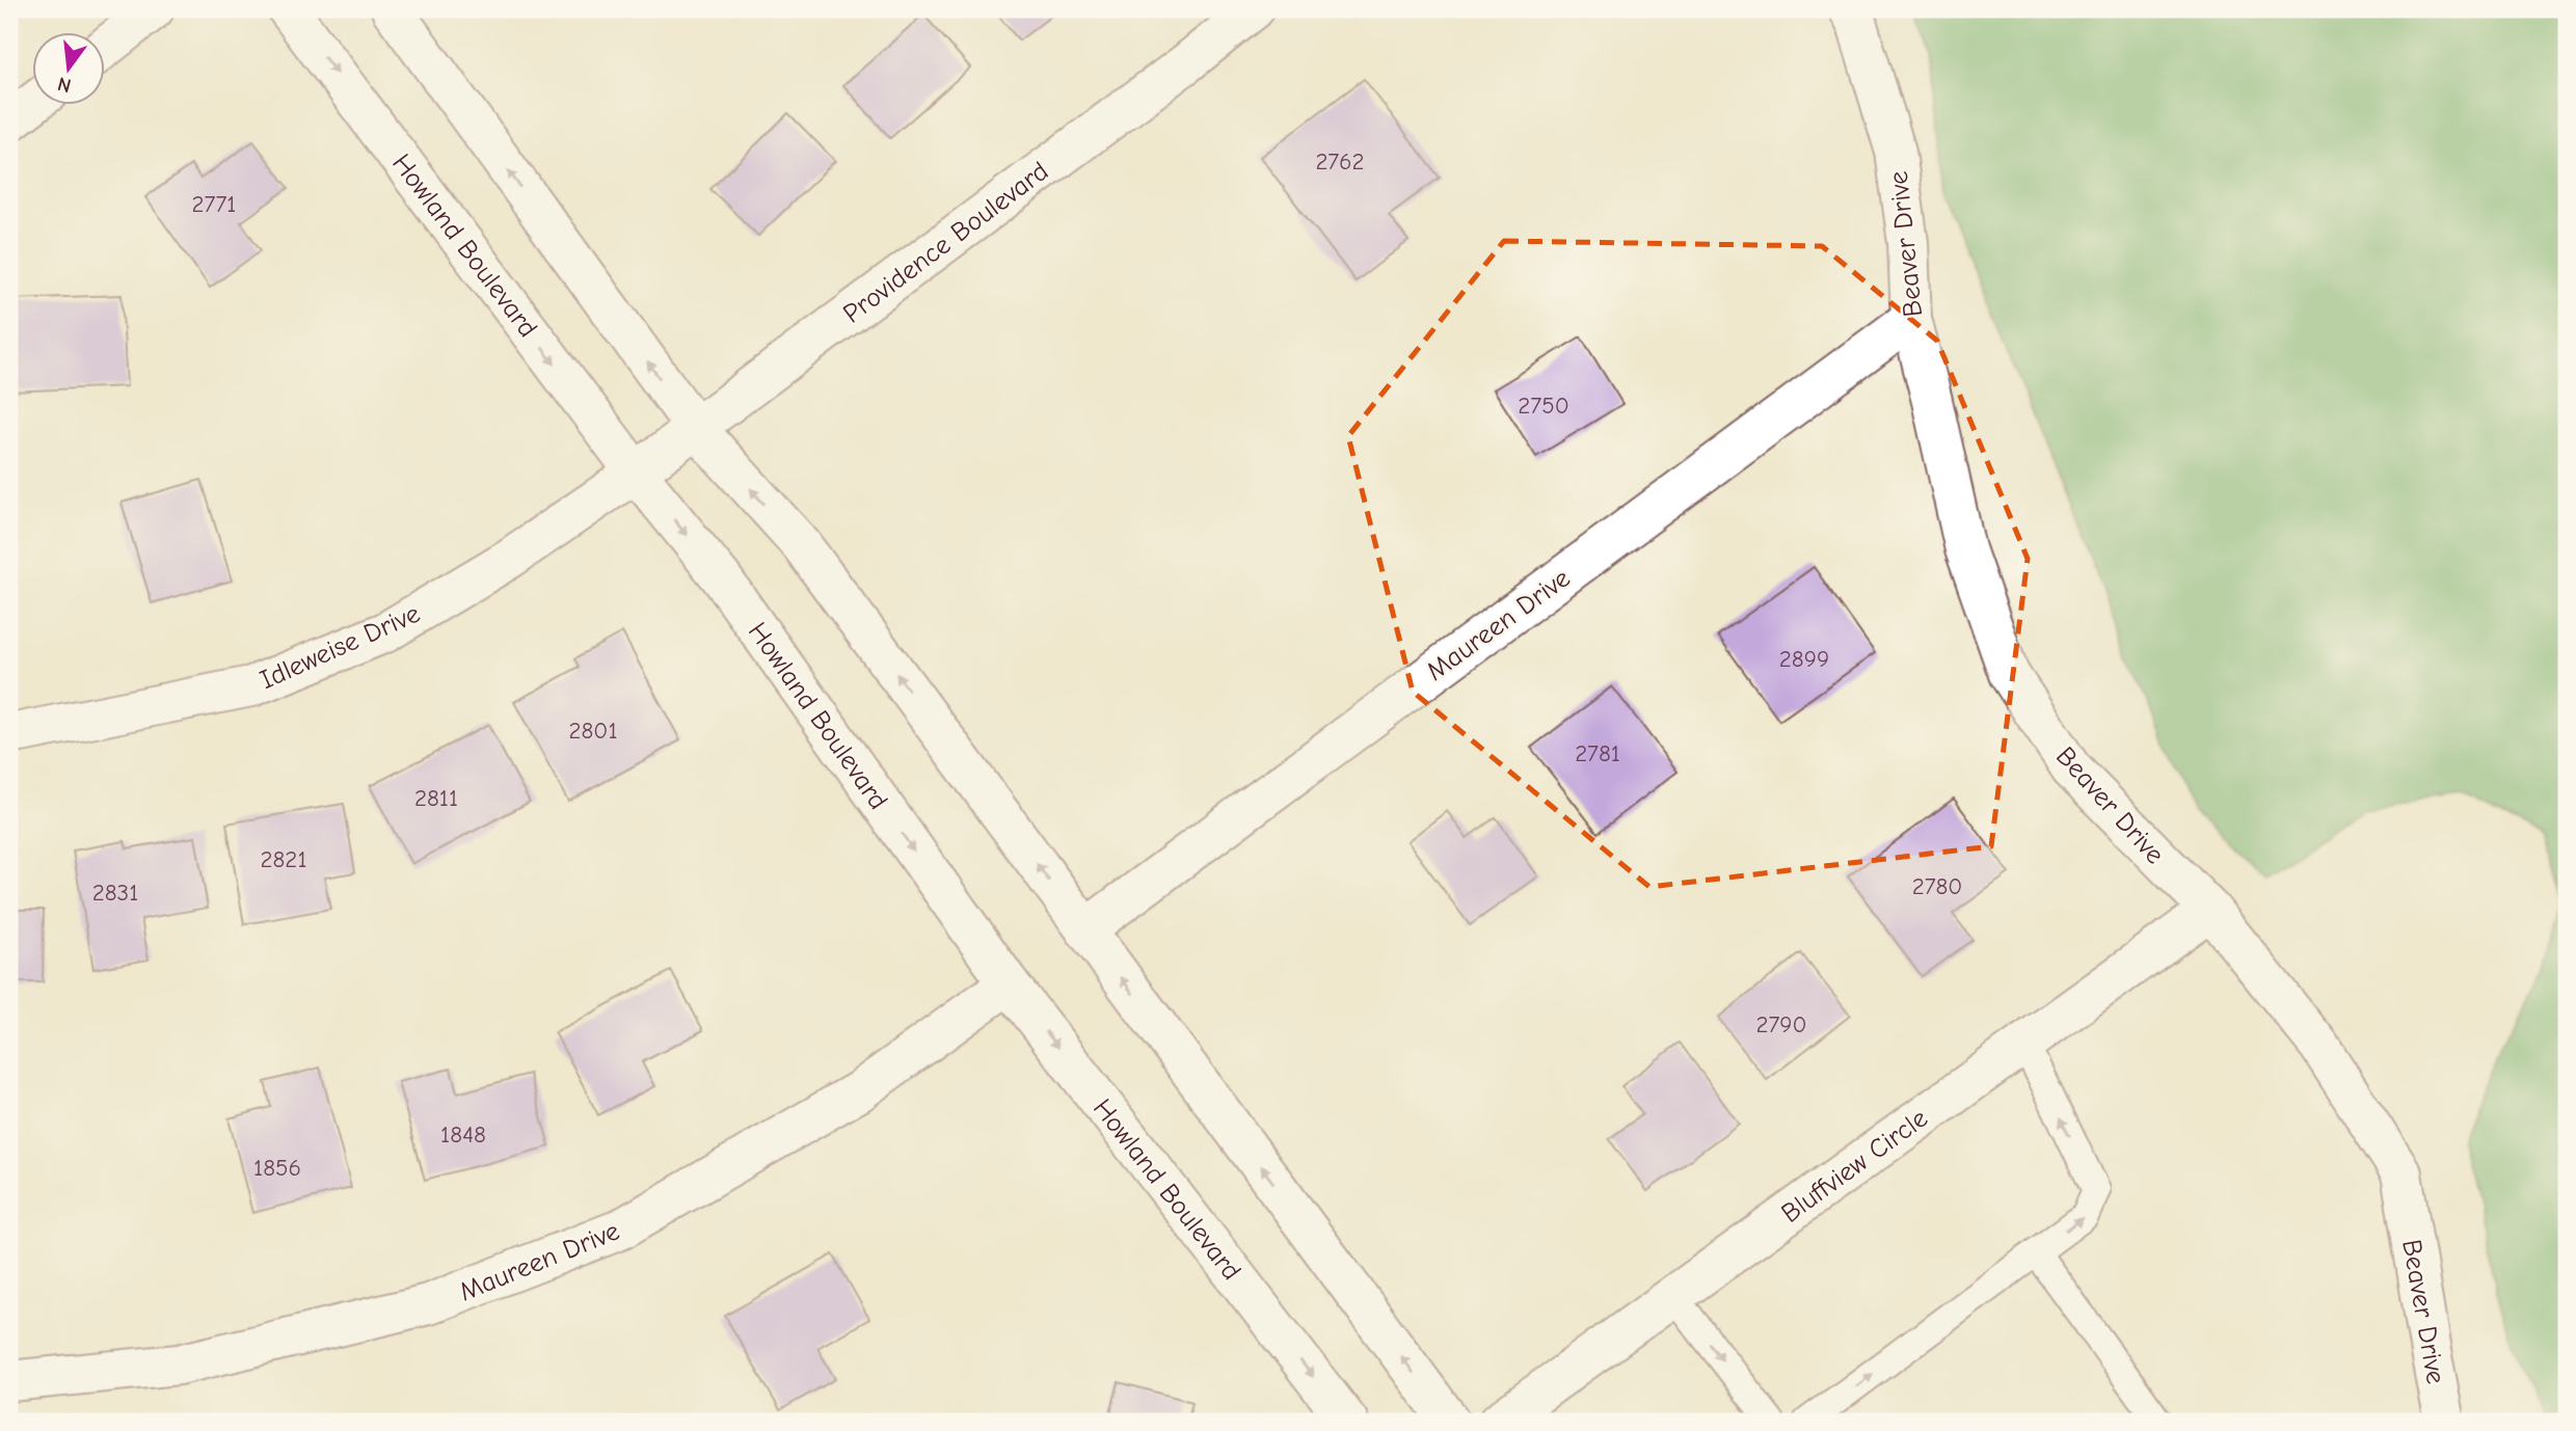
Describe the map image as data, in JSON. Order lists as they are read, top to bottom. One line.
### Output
{"streets":{"street":["Providence Boulevard","Beaver Drive","Howland Boulevard","Maureen Drive","Idleweise Drive","Bluffview Circle"]},"crossings":[["Providence Boulevard","Howland Boulevard"],["Providence Boulevard","Idleweise Drive"],["Beaver Drive","Maureen Drive"],["Beaver Drive","Bluffview Circle"],["Howland Boulevard","Maureen Drive"],["Howland Boulevard","Idleweise Drive"]],"house_numbers":["2762","2771","2750","2899","2801","2781","2811","2821","2780","2831","2790","1848","1856"],"north":"bottom"}
